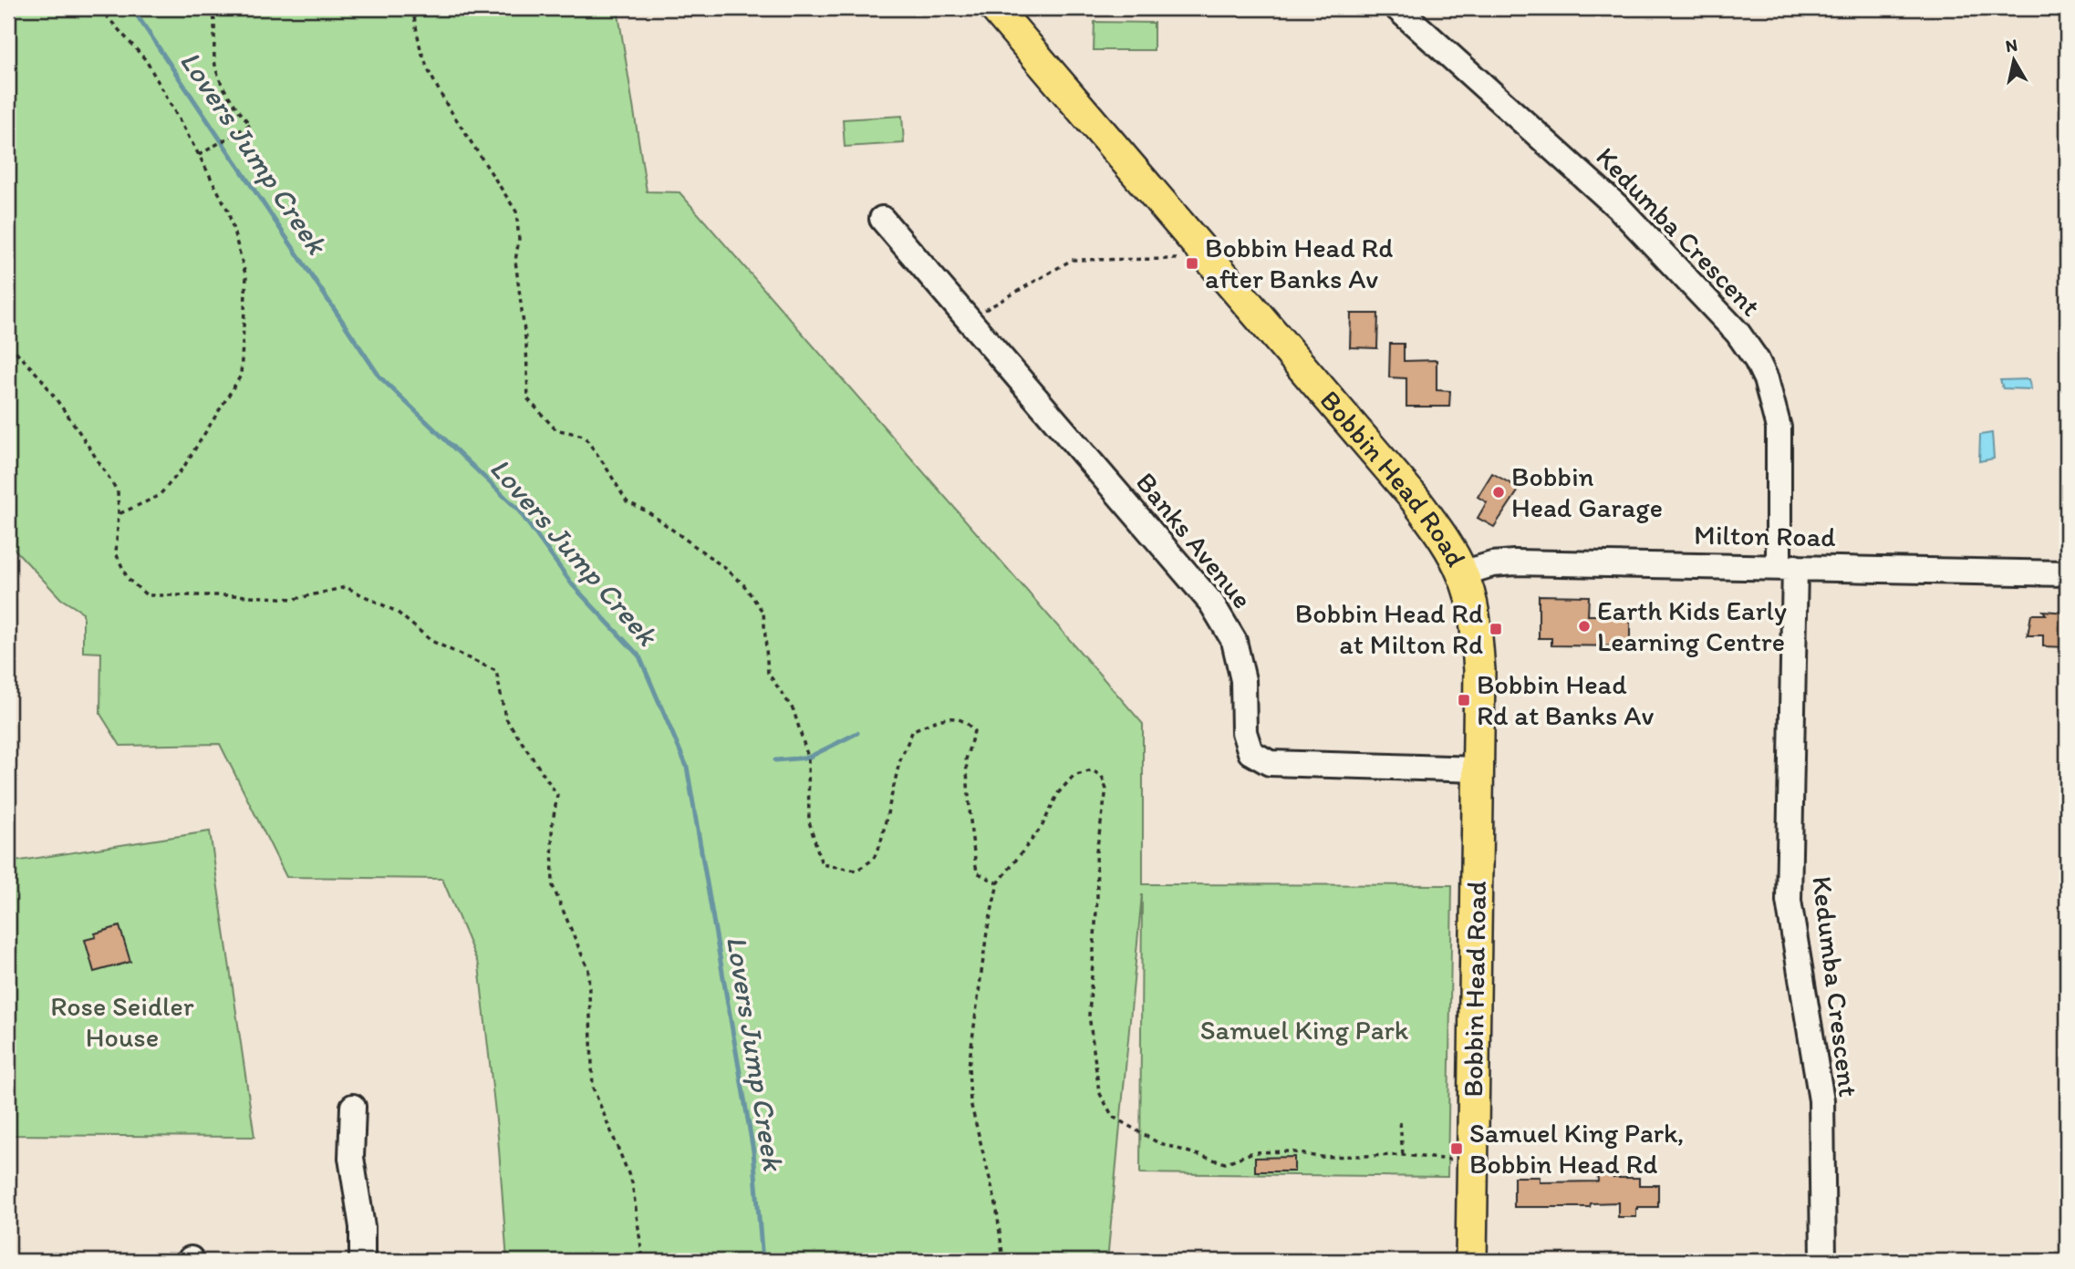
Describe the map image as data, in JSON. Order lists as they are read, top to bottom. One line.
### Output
{"streets":{"main road":["Bobbin Head Road"],"street":["Kedumba Crescent","Milton Road","Banks Avenue"]},"crossings":[["Kedumba Crescent","Milton Road"],["Bobbin Head Road","Milton Road"],["Bobbin Head Road","Banks Avenue"]],"water":["Lovers Jump Creek"],"parks":["Rose Seidler House","Samuel King Park"],"places":{"transit":["Bobbin Head Rd after Banks Av","Bobbin Head Rd at Milton Rd","Bobbin Head Rd at Banks Av","Samuel King Park, Bobbin Head Rd"],"other":["Bobbin Head Garage","Earth Kids Early Learning Centre"]},"north":"top"}
